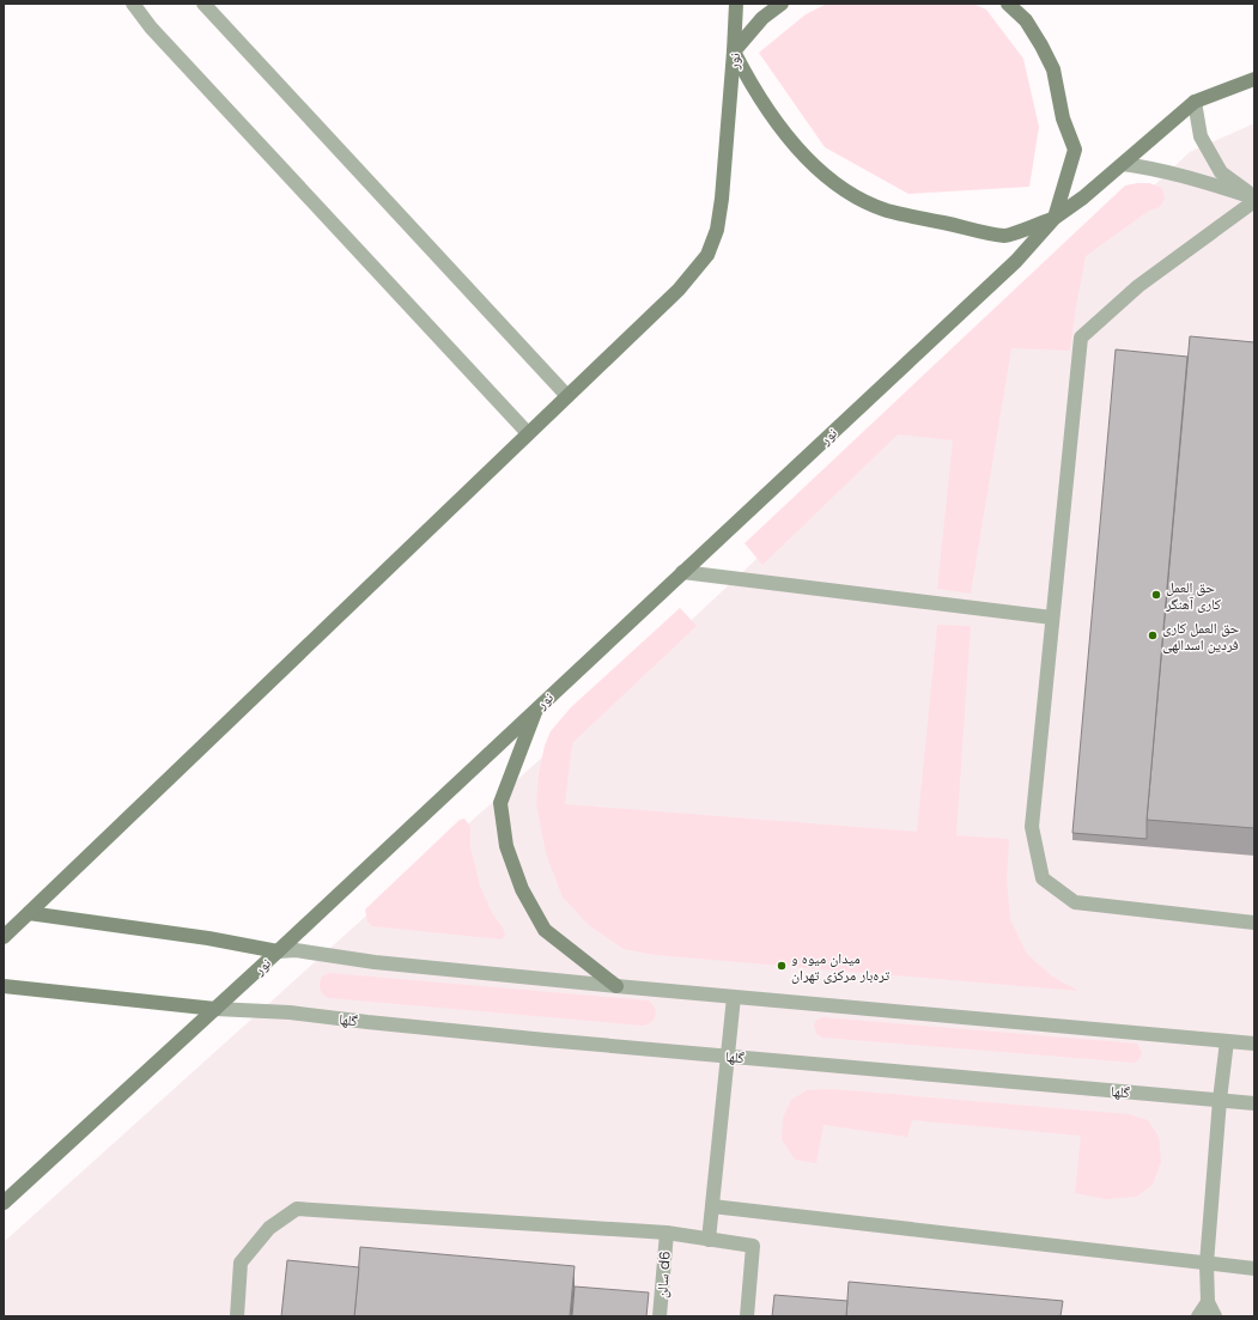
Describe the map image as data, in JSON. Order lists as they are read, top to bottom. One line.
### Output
{"streets":{"main road":["نور"],"street":["گلها","سالن d6"]},"crossings":[["نور","گلها"]],"places":["حق العمل کاری آهنگر","حق العمل کاری فردین اسدالهی","میدان میوه و تره‌بار مرکزی تهران"]}
